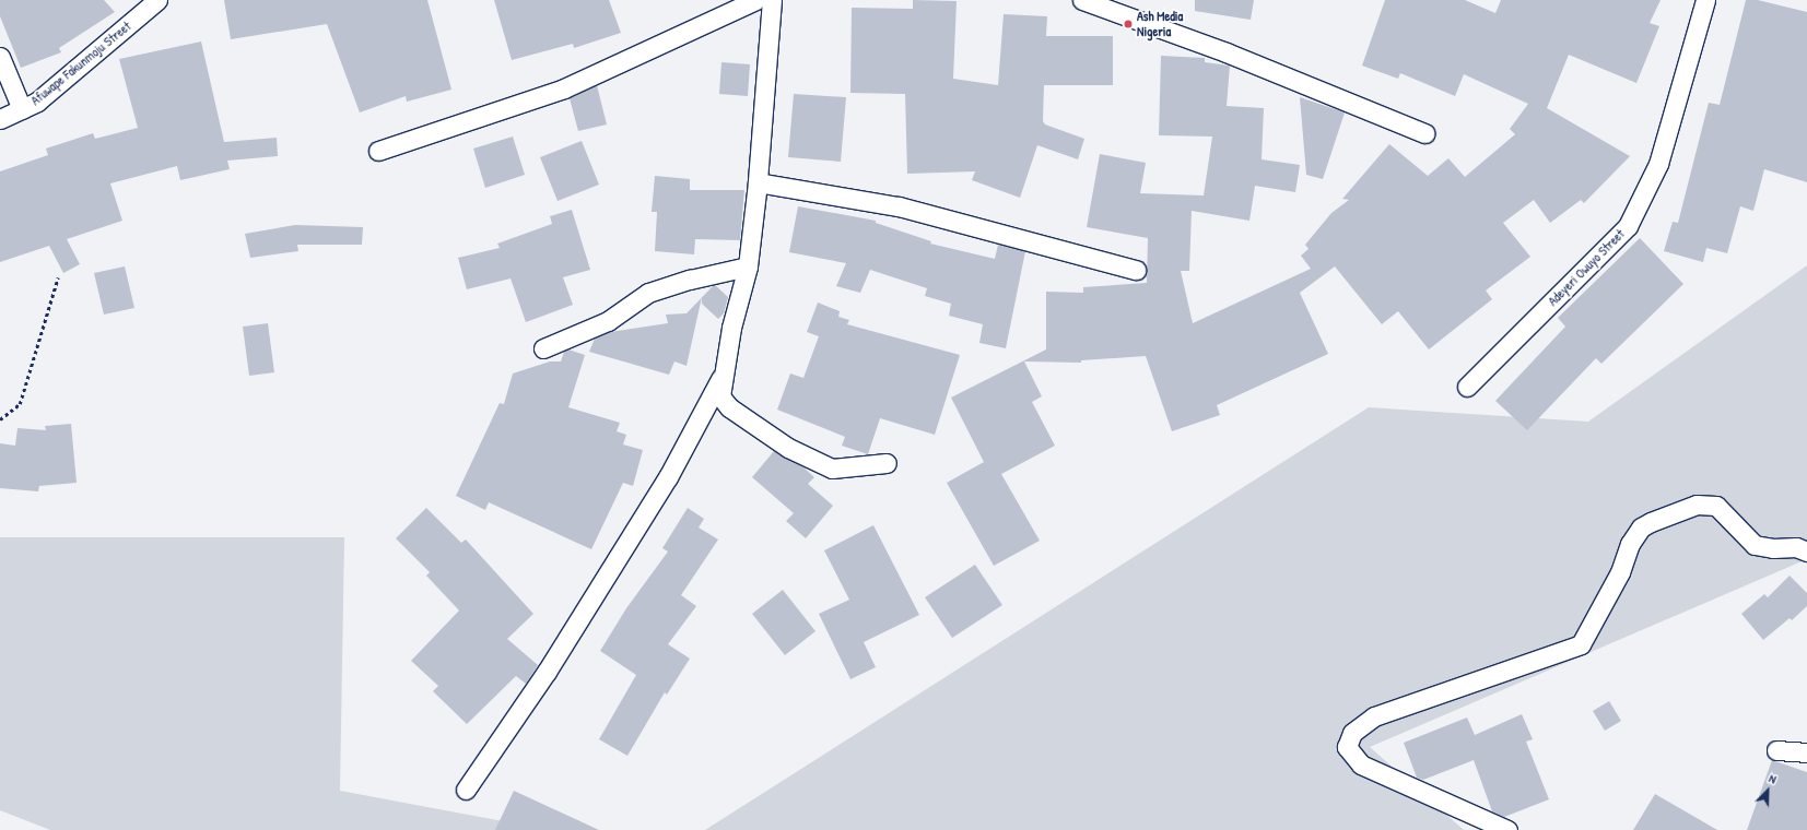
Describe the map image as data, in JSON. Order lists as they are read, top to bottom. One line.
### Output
{"streets":{"street":["Afuwape Fakunmoju Street","Adeyeri Owuyo Street"]},"places":["Ash Media Nigeria"],"north":"top right"}
